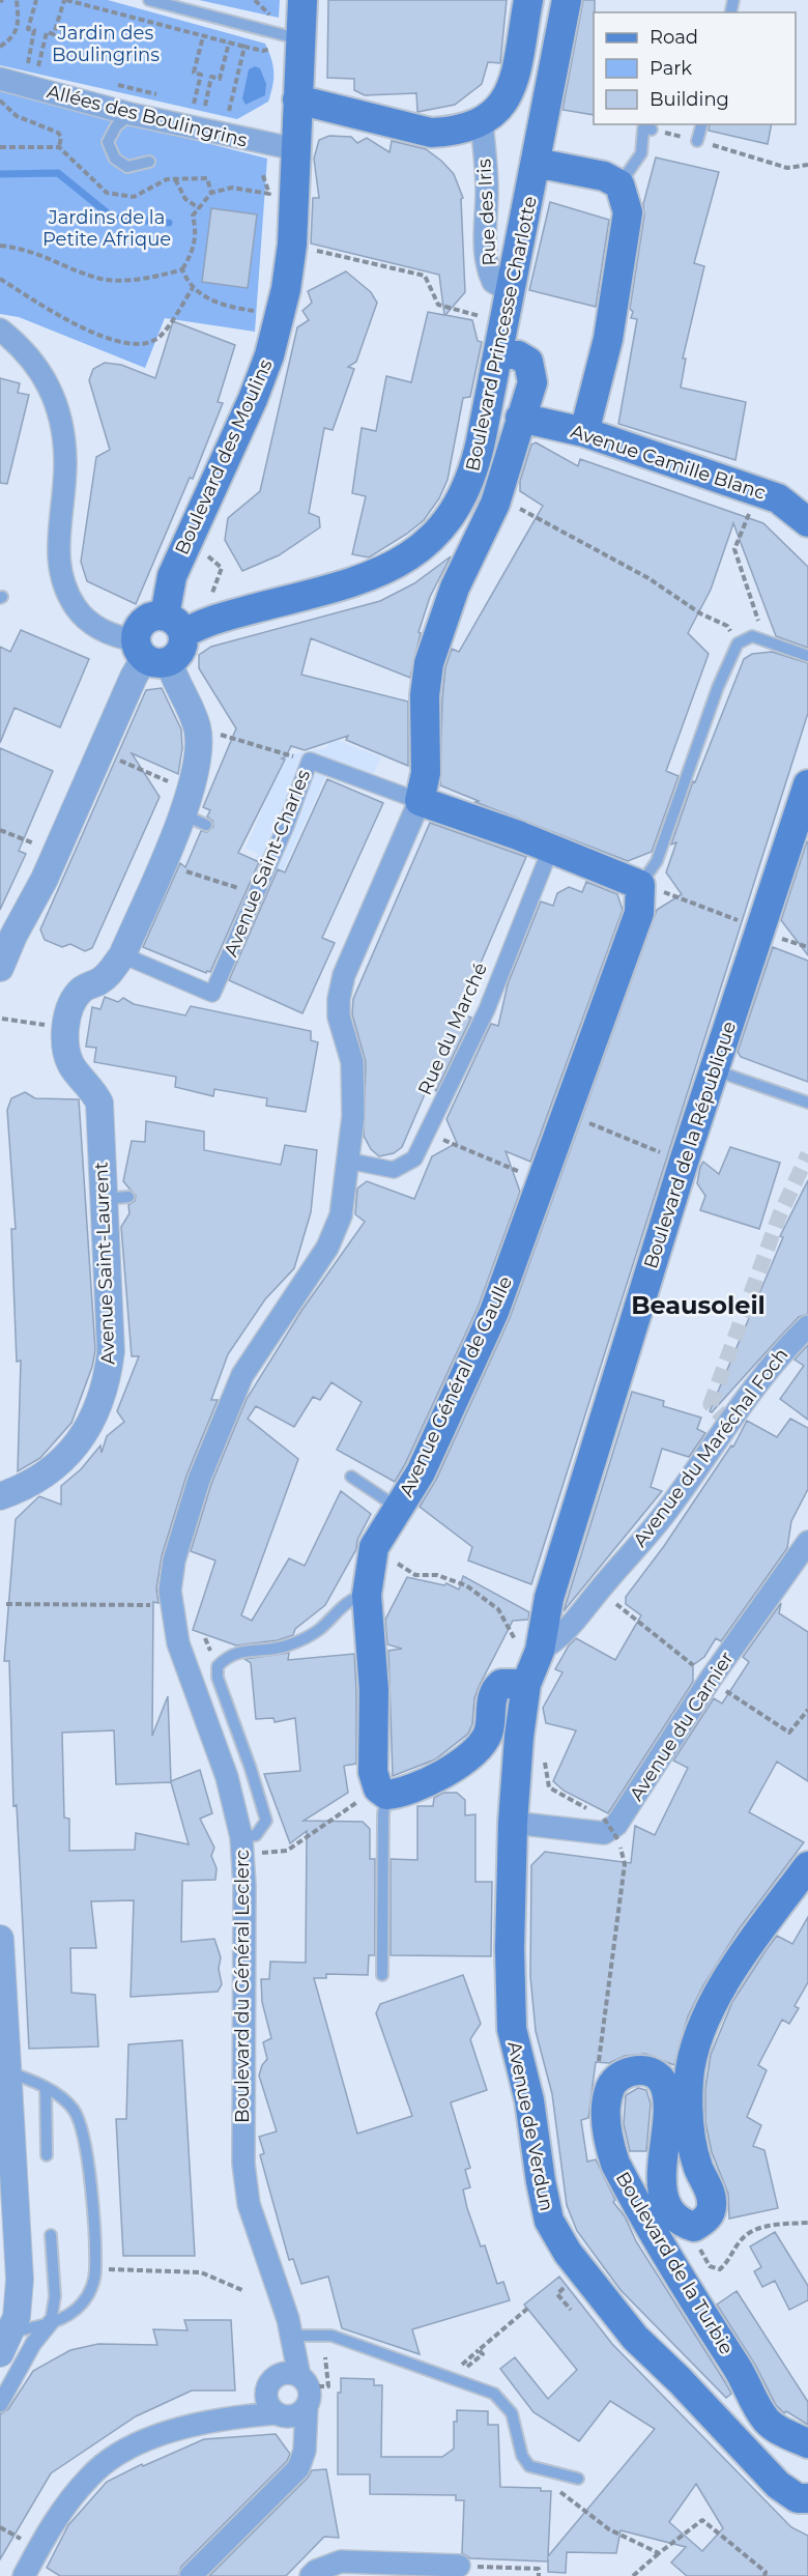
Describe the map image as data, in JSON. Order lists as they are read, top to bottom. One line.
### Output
{"streets":{"main road":["Boulevard Princesse Charlotte","Boulevard des Moulins","Avenue Camille Blanc","Boulevard de la République","Avenue Général de Gaulle","Boulevard du Général Leclerc","Avenue de Verdun","Boulevard de la Turbie"],"street":["Allées des Boulingrins","Rue des Iris","Avenue Saint-Charles","Rue du Marché","Avenue Saint-Laurent","Avenue du Maréchal Foch","Avenue du Carnier"]},"crossings":[["Allées des Boulingrins","Boulevard des Moulins"],["Rue des Iris","Boulevard Princesse Charlotte"],["Boulevard Princesse Charlotte","Boulevard des Moulins"],["Boulevard Princesse Charlotte","Boulevard du Général Leclerc"],["Avenue Camille Blanc","Boulevard du Général Leclerc"],["Avenue Saint-Charles","Boulevard du Général Leclerc"],["Rue du Marché","Boulevard du Général Leclerc"],["Boulevard de la République","Avenue du Maréchal Foch"],["Boulevard de la République","Avenue de Verdun"],["Avenue du Carnier","Avenue de Verdun"]],"districts":["Beausoleil"],"parks":["Jardin des Boulingrins","Jardins de la Petite Afrique"],"legend":["Road","Park","Building"]}
